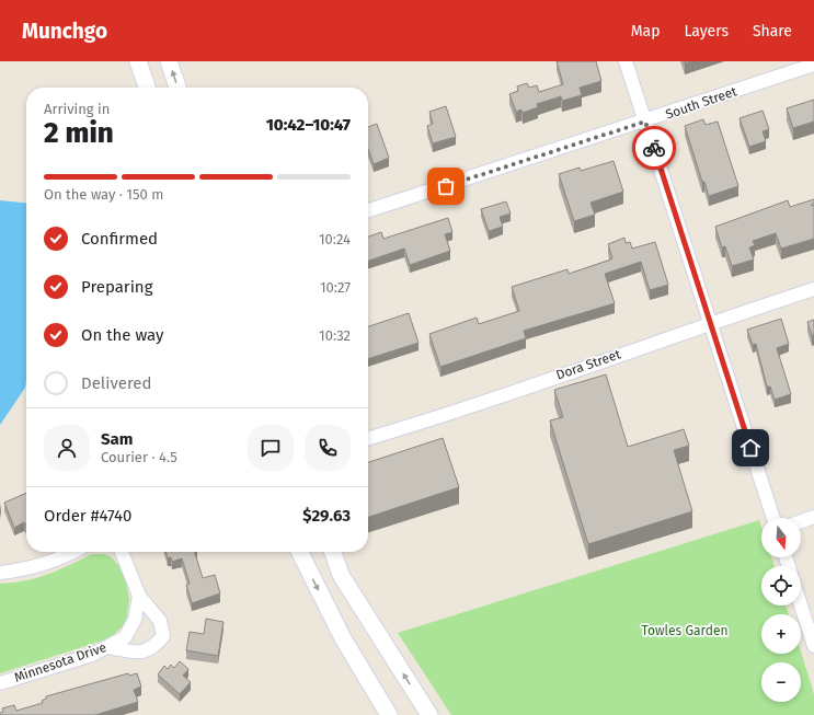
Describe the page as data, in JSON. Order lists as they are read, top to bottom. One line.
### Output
{"streets":{"street":["South Street","Dora Street","Minnesota Drive"]},"parks":["Towles Garden"],"north":"bottom","page":{"header":"Munchgo","nav":["Map","Layers","Share"],"heading":["2 min","Arriving in","10:42–10:47"],"panel":["Sam","Courier · 4.5","Order #4740","$29.63"],"bar":"On the way · 150 m","list":[["Confirmed","10:24"],["Preparing","10:27"],["On the way","10:32"],"Delivered"],"map_buttons":["+","−"]}}
